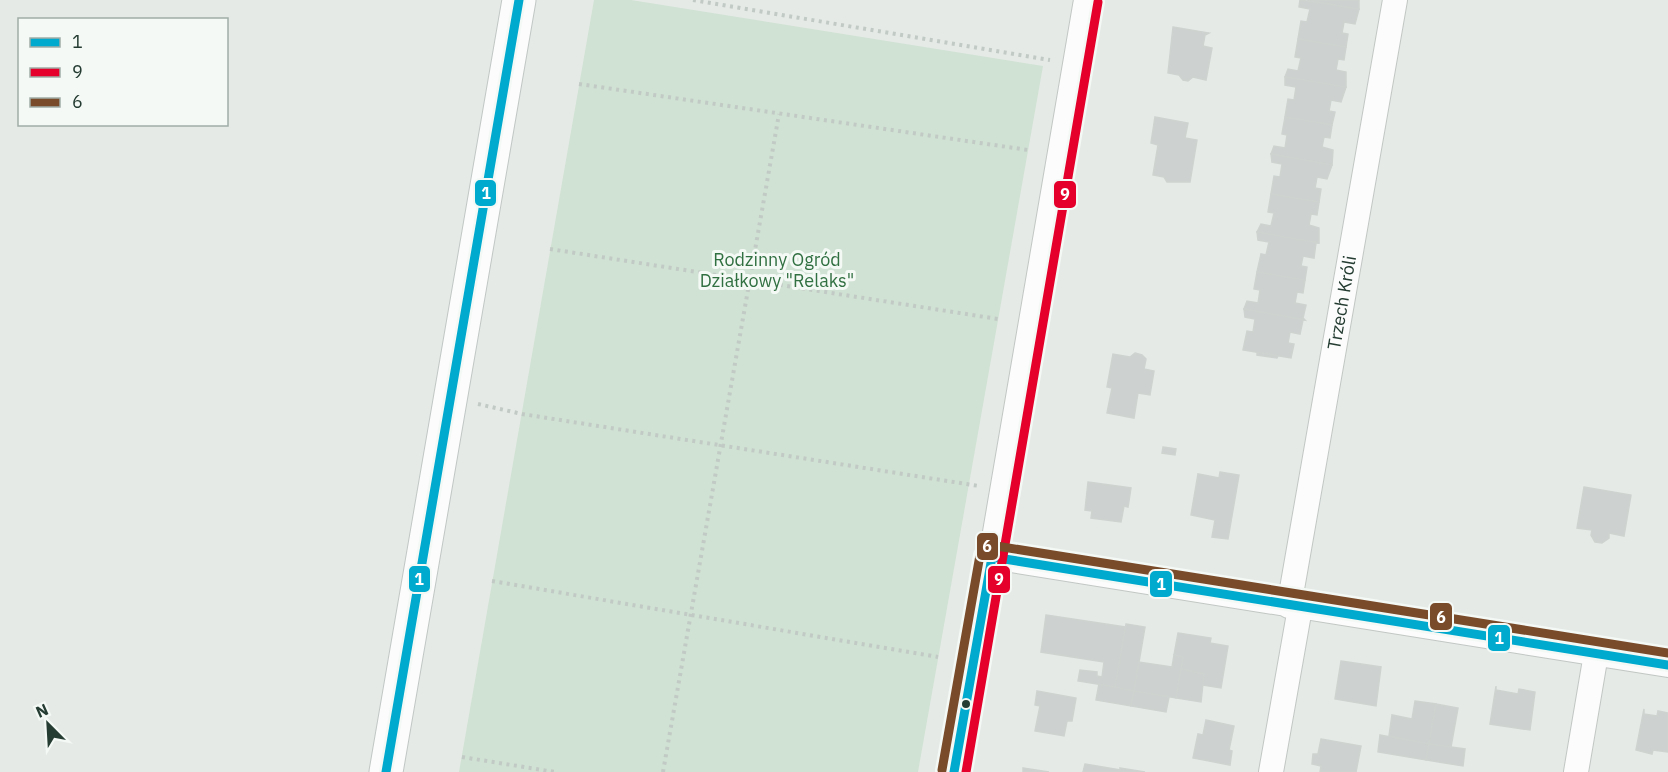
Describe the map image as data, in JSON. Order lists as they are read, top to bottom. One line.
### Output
{"streets":{"street":["Trzech Króli"]},"parks":["Rodzinny Ogród Działkowy \"Relaks\""],"lines":["transit line 1","transit line 9","transit line 6"],"legend":["1","9","6"],"north":"top left"}
